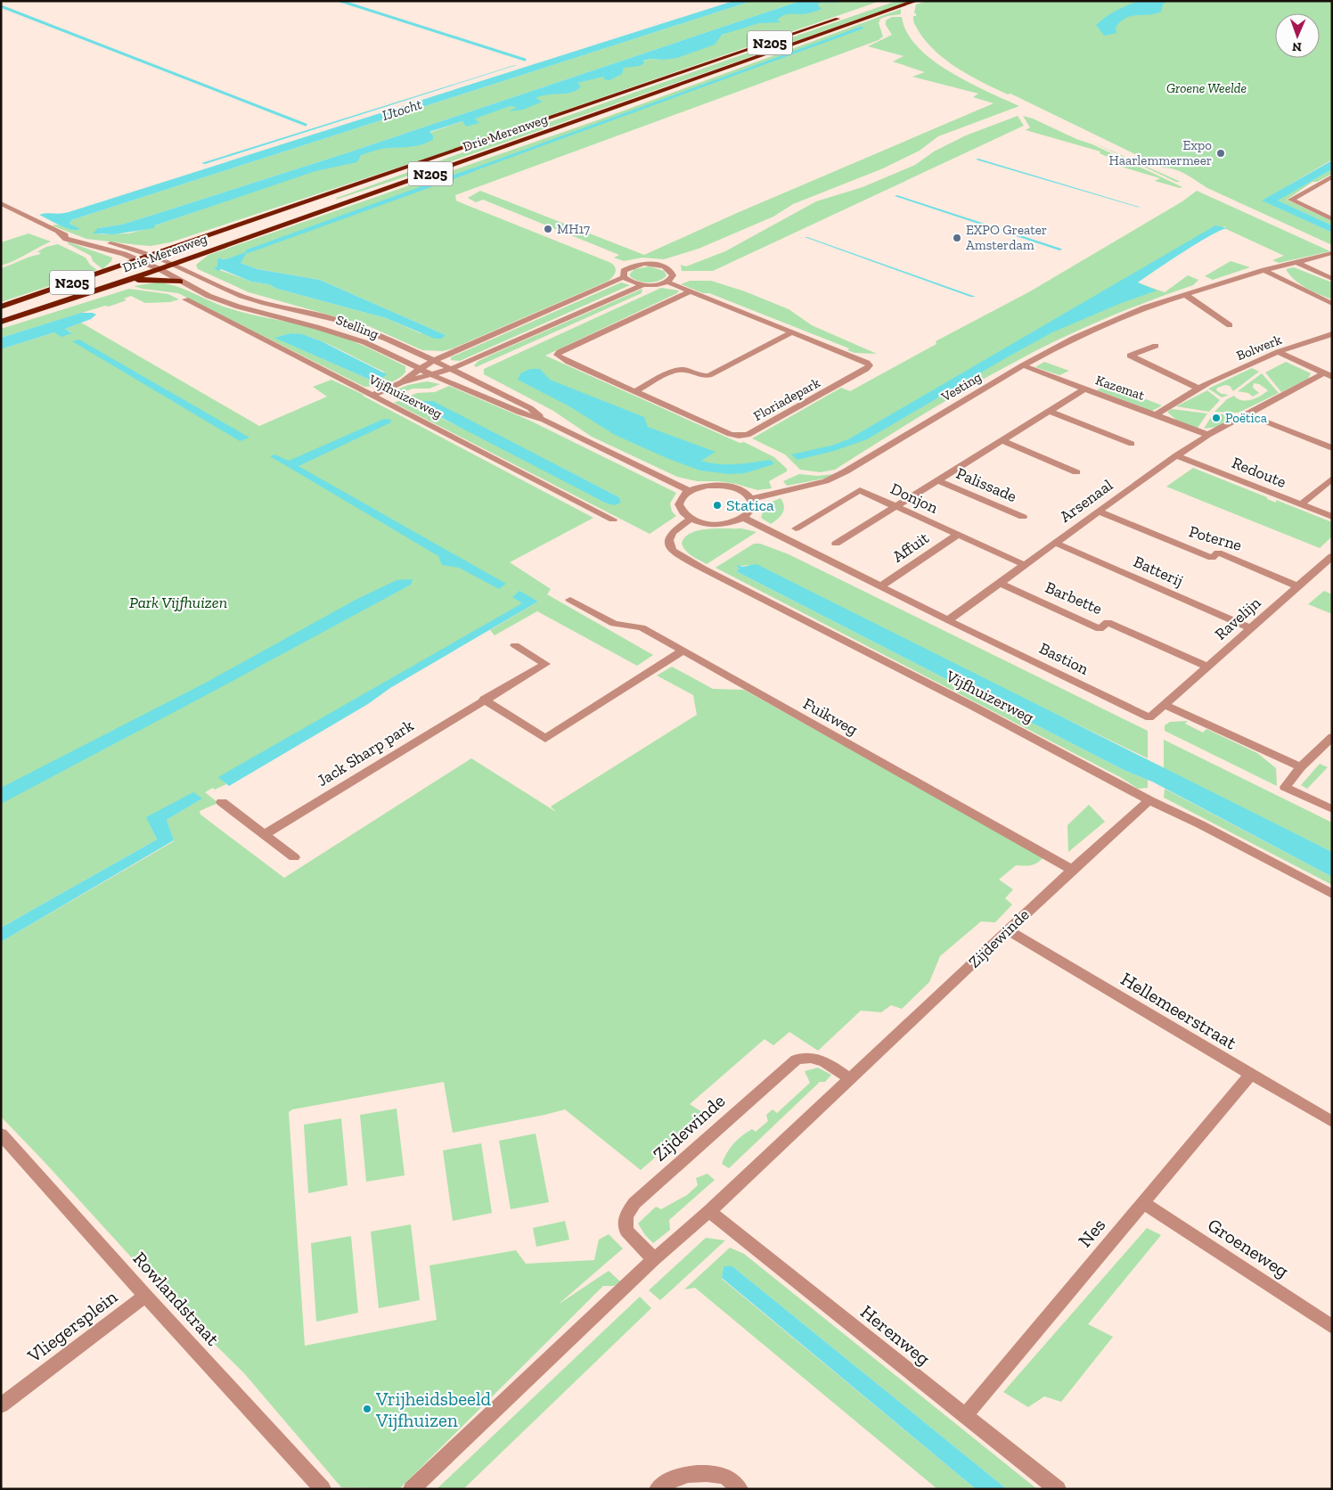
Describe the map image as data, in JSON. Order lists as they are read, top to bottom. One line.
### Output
{"streets":{"highway":["N205","Drie Merenweg"],"street":["Stelling","Bolwerk","Vesting","Kazemat","Vijfhuizerweg","Floriadepark","Redoute","Palissade","Donjon","Arsenaal","Poterne","Affuit","Batterij","Barbette","Ravelijn","Bastion","Fuikweg","Jack Sharp park","Zijdewinde","Hellemeerstraat","Nes","Groeneweg","Rowlandstraat","Vliegersplein","Herenweg"]},"crossings":[["Drie Merenweg","Stelling"],["Bolwerk","Kazemat"],["Vesting","Kazemat"],["Kazemat","Palissade"],["Kazemat","Arsenaal"],["Vijfhuizerweg","Zijdewinde"],["Redoute","Arsenaal"],["Palissade","Donjon"],["Donjon","Arsenaal"],["Donjon","Affuit"],["Arsenaal","Poterne"],["Arsenaal","Batterij"],["Arsenaal","Barbette"],["Arsenaal","Bastion"],["Poterne","Ravelijn"],["Affuit","Bastion"],["Batterij","Ravelijn"],["Barbette","Ravelijn"],["Ravelijn","Bastion"],["Fuikweg","Zijdewinde"],["Zijdewinde","Hellemeerstraat"],["Zijdewinde","Herenweg"],["Hellemeerstraat","Nes"],["Nes","Groeneweg"],["Nes","Herenweg"],["Rowlandstraat","Vliegersplein"]],"water":["IJtocht"],"parks":["Groene Weelde","Park Vijfhuizen"],"places":["Expo Haarlemmermeer","MH17","EXPO Greater Amsterdam","Poëtica","Statica","Vrijheidsbeeld Vijfhuizen"],"north":"bottom"}
